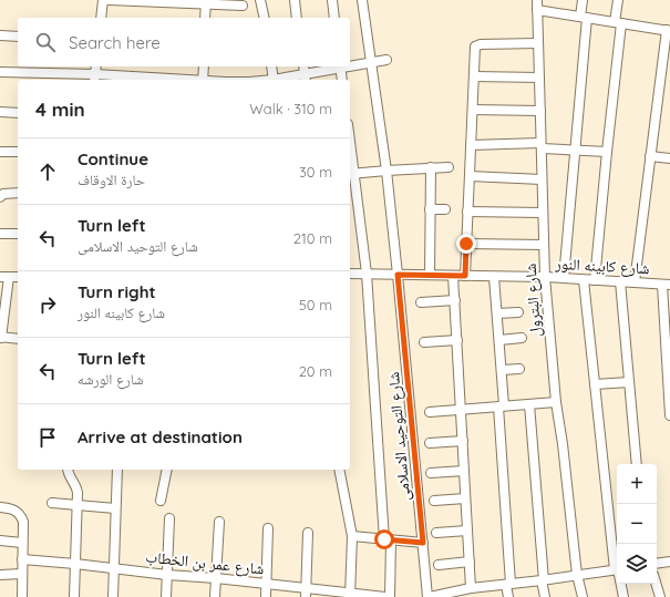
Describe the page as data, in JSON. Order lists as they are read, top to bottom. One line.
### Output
{"streets":{"street":["شارع كابينه النور","شارع البترول","شارع التوحيد الاسلامى","شارع عمر بن الخطاب"]},"crossings":[["شارع كابينه النور","شارع البترول"],["شارع كابينه النور","شارع التوحيد الاسلامى"]],"page":{"search":"Search here","heading":["4 min","Walk · 310 m"],"list":[["Continue","حارة الاوقاف","30 m"],["Turn left","شارع التوحيد الاسلامى","210 m"],["Turn right","شارع كابينه النور","50 m"],["Turn left","شارع الورشه","20 m"],"Arrive at destination"],"map_buttons":["+","−"]}}
